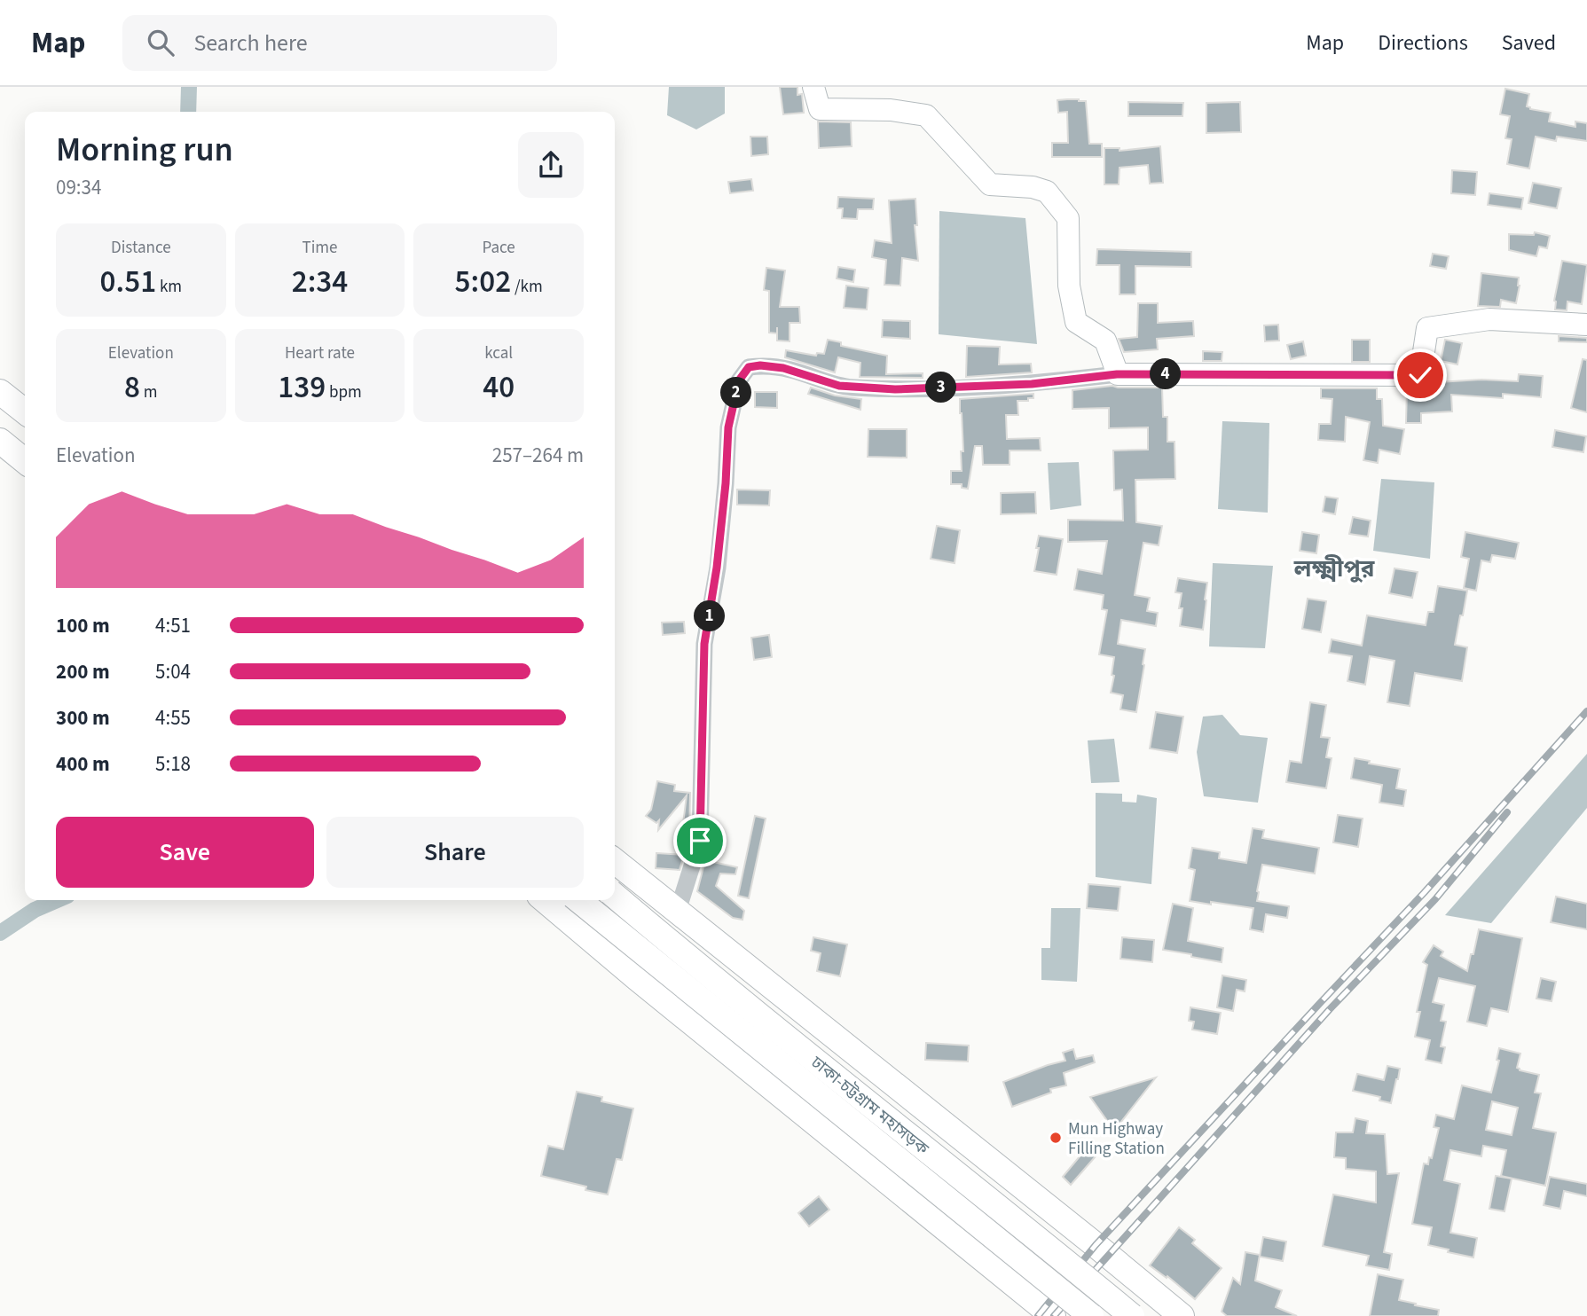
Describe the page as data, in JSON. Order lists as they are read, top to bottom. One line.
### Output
{"streets":{"highway":["ঢাকা-চট্টগ্রাম মহাসড়ক"]},"districts":["লক্ষ্মীপুর"],"places":["Mun Highway Filling Station"],"page":{"header":"Map","search":"Search here","nav":["Map","Directions","Saved"],"heading":["Morning run","09:34"],"stats":[["Distance","0.51 km"],["Time","2:34"],["Pace","5:02 /km"],["Elevation","8 m"],["Heart rate","139 bpm"],["kcal","40"]],"pins":["4","3","2","1"],"chart":["Elevation","257–264 m"],"list":[{"name":"100 m","note":"4:51"},{"name":"200 m","note":"5:04"},{"name":"300 m","note":"4:55"},{"name":"400 m","note":"5:18"}],"buttons":["Save","Share"]}}
